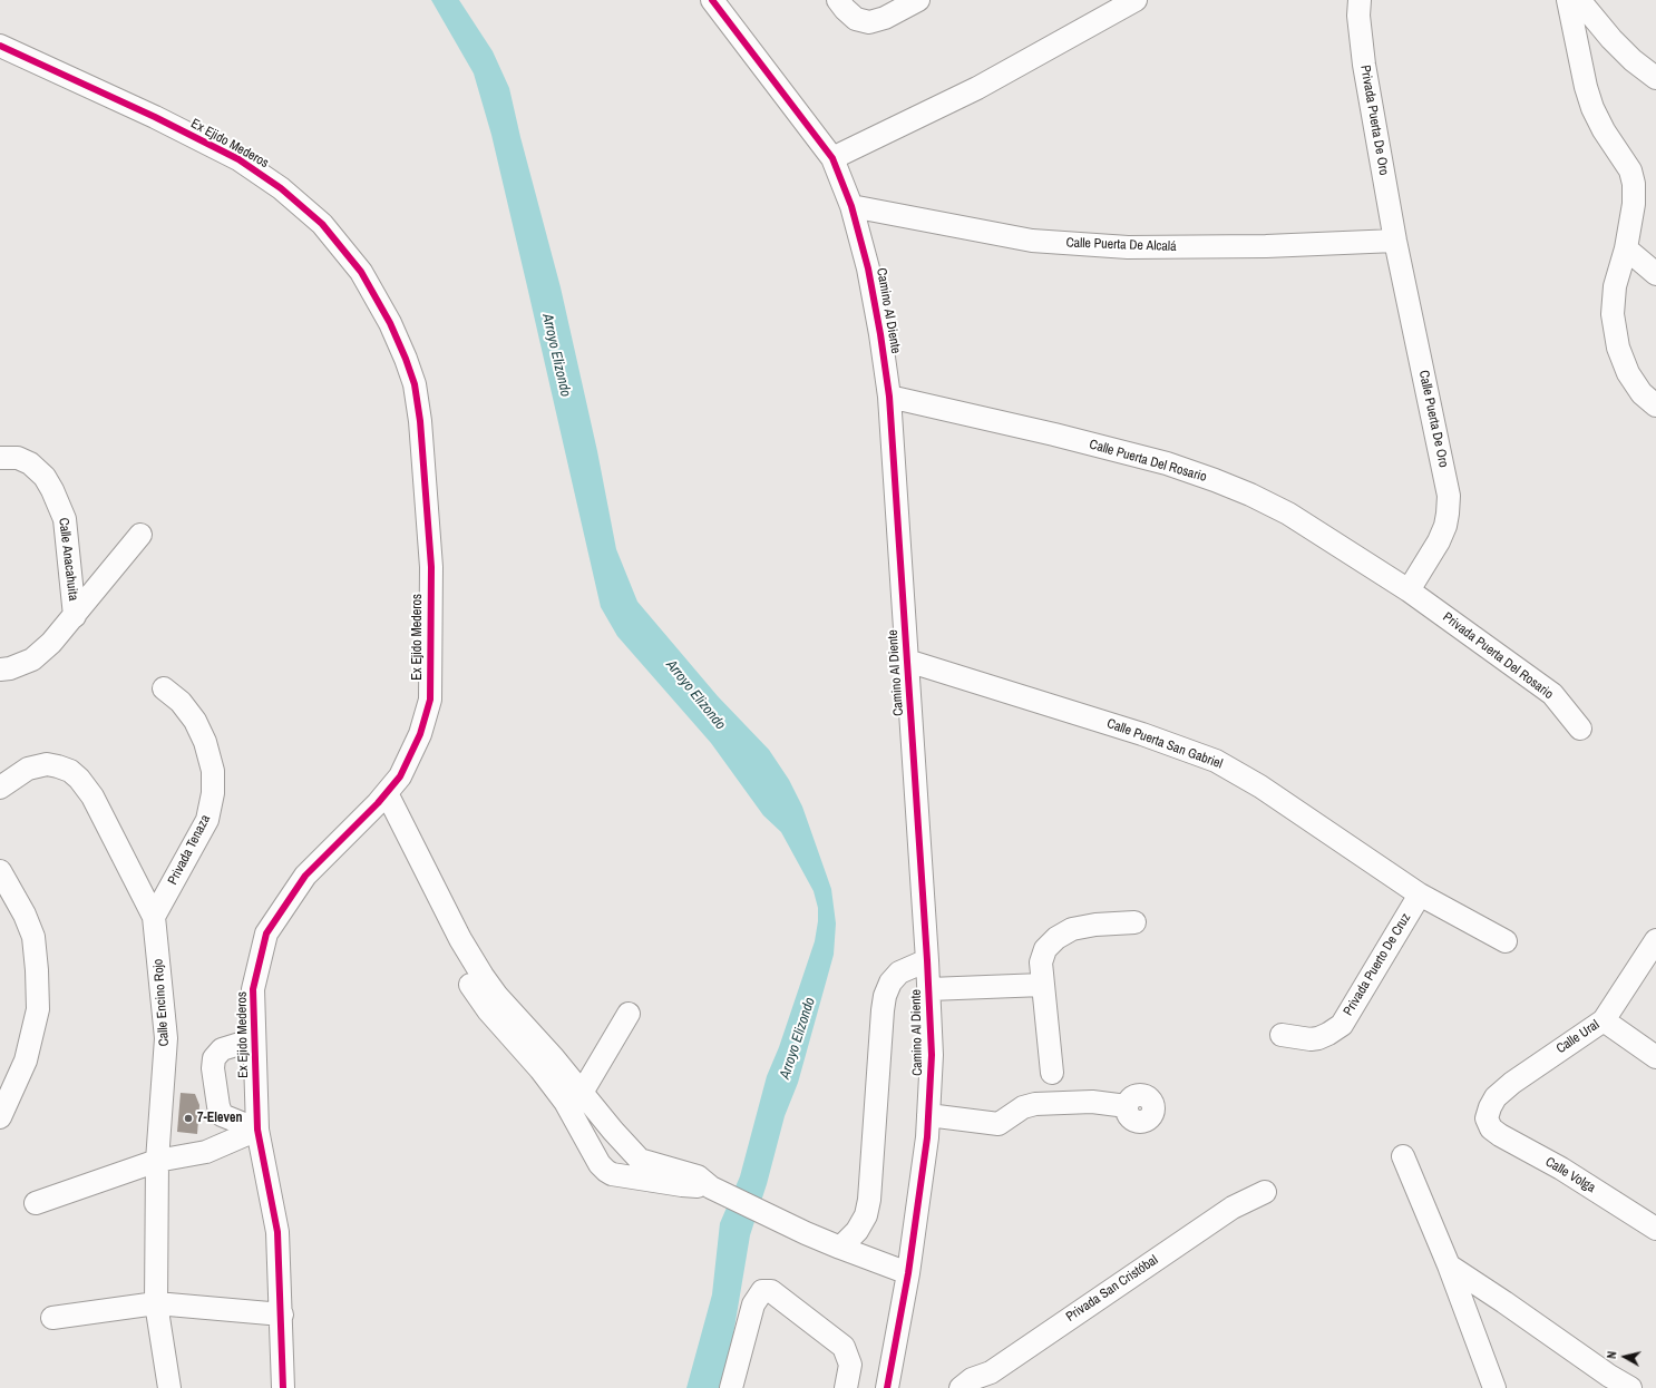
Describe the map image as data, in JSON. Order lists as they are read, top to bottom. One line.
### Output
{"streets":{"street":["Privada Puerta De Oro","Ex Ejido Mederos","Calle Puerta De Alcalá","Camino Al Diente","Calle Puerta De Oro","Calle Puerta Del Rosario","Calle Anacahuita","Privada Puerta Del Rosario","Calle Puerta San Gabriel","Privada Tenaza","Privada Puerto De Cruz","Calle Encino Rojo","Calle Ural","Calle Volga","Privada San Cristóbal"]},"crossings":[["Privada Puerta De Oro","Calle Puerta De Alcalá"],["Privada Puerta De Oro","Calle Puerta De Oro"],["Calle Puerta De Alcalá","Camino Al Diente"],["Calle Puerta De Alcalá","Calle Puerta De Oro"],["Camino Al Diente","Calle Puerta Del Rosario"],["Camino Al Diente","Calle Puerta San Gabriel"],["Calle Puerta De Oro","Calle Puerta Del Rosario"],["Calle Puerta De Oro","Privada Puerta Del Rosario"],["Calle Puerta Del Rosario","Privada Puerta Del Rosario"],["Calle Puerta San Gabriel","Privada Puerto De Cruz"],["Privada Tenaza","Calle Encino Rojo"],["Calle Ural","Calle Volga"]],"water":["Arroyo Elizondo"],"places":["7-Eleven"],"north":"left"}
